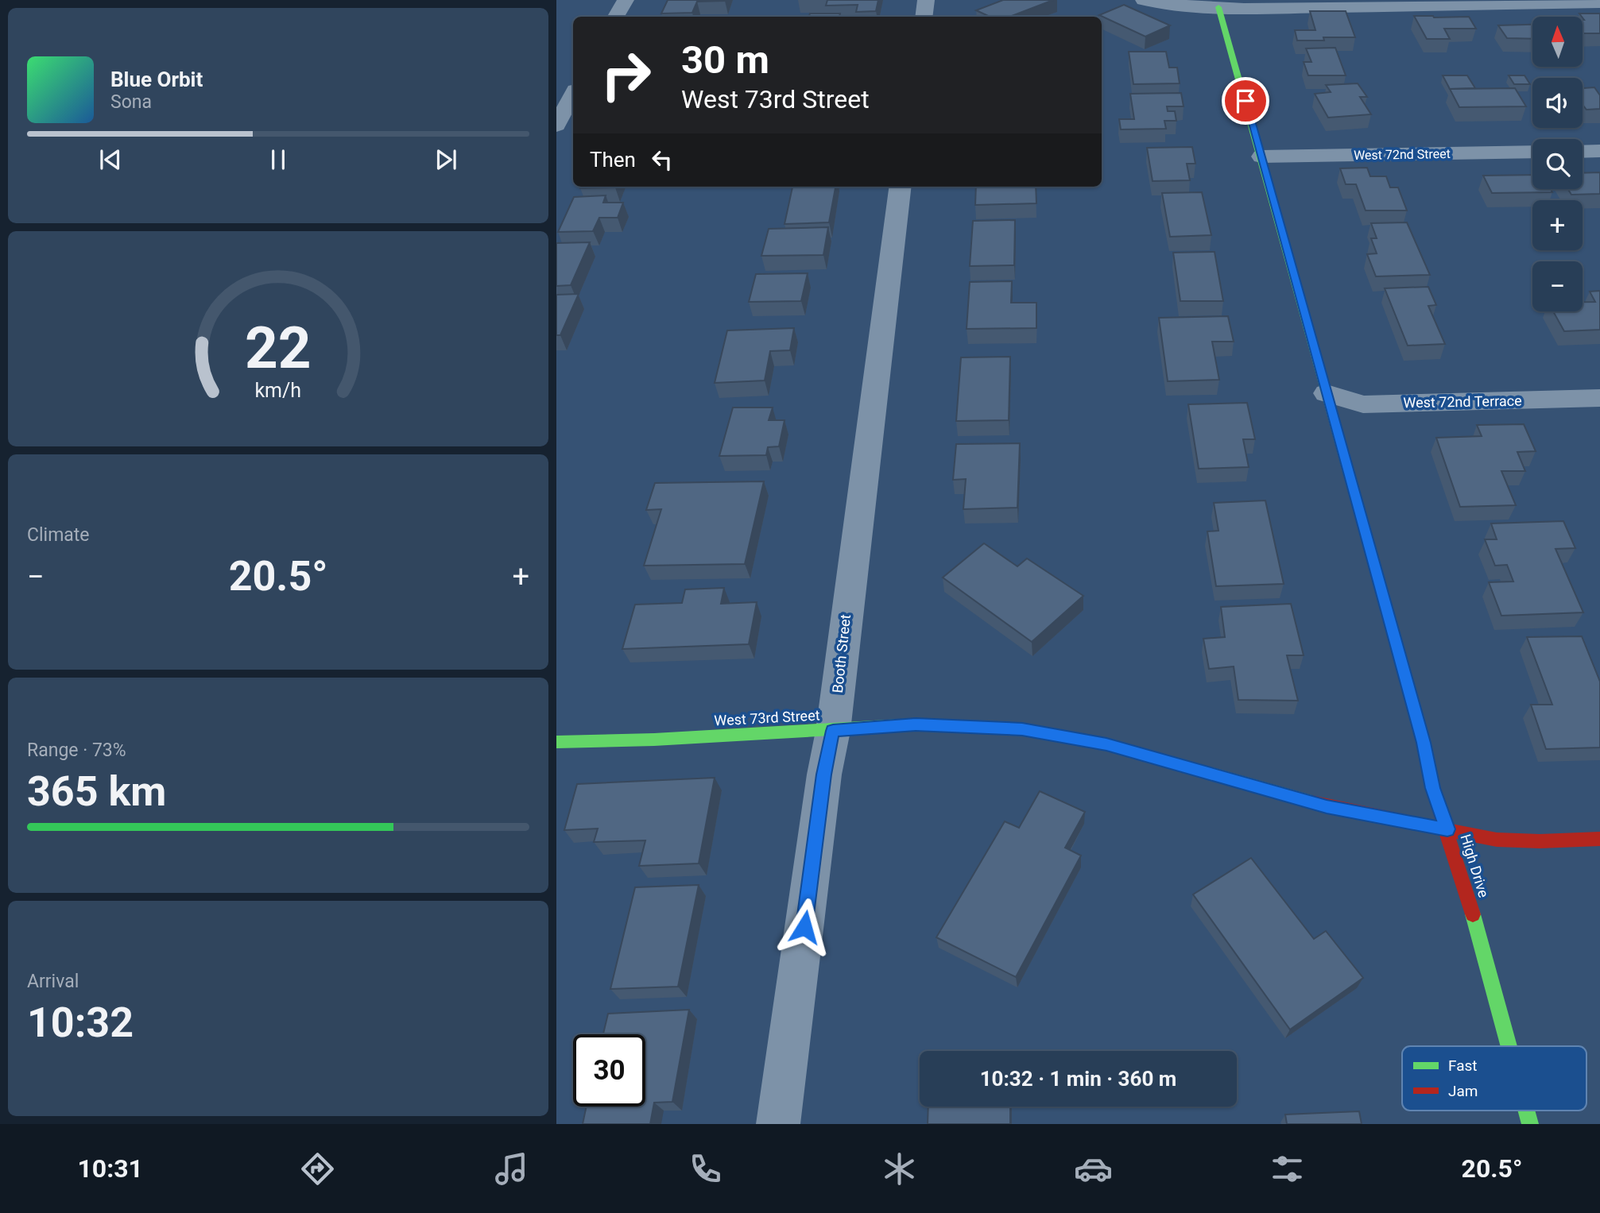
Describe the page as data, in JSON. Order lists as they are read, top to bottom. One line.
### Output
{"streets":{"street":["West 72nd Street","West 72nd Terrace","Booth Street","West 73rd Street","High Drive"]},"crossings":[["West 72nd Street","High Drive"],["West 72nd Terrace","High Drive"],["Booth Street","West 73rd Street"],["West 73rd Street","High Drive"]],"legend":["Fast","Jam"],"north":"top","page":{"map_buttons":["+","−"],"turn":["30 m","West 73rd Street"],"song":["Blue Orbit","Sona"],"then":"Then","tile":["Climate",["Range · 73%","365 km"],["Arrival","10:32"]],"heat":["−","20.5°","+"],"limit":"30","trip":"10:32 · 1 min · 360 m","tabs":["10:31","20.5°"],"gauge":["22","km/h"]}}
